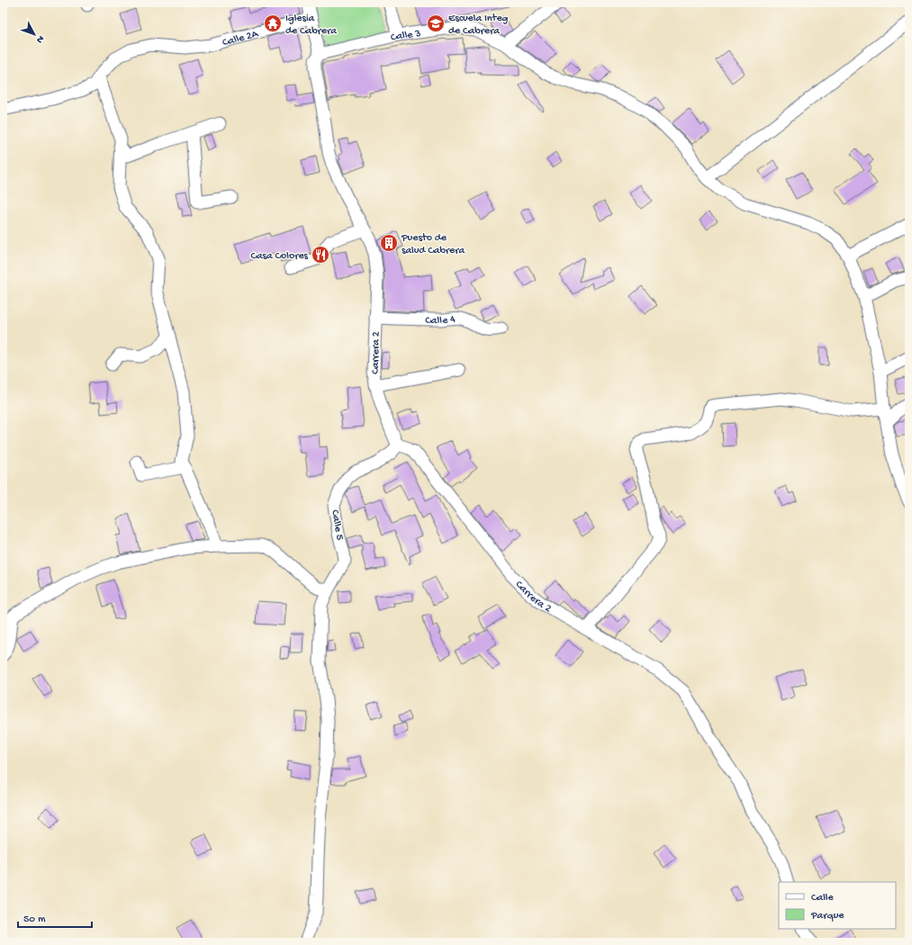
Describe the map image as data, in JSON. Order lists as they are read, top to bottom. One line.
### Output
{"streets":{"street":["Calle 3","Calle 2A","Calle 4","Carrera 2","Calle 5"]},"crossings":[["Calle 3","Carrera 2"],["Calle 2A","Carrera 2"],["Calle 4","Carrera 2"],["Carrera 2","Calle 5"]],"places":{"temple":["Iglesia de Cabrera"],"school or university":["Escuela Integ de Cabrera"],"building":["Puesto de salud Cabrera"],"restaurant":["Casa Colores"]},"legend":["Calle","Parque"],"scale_bar":"50 m","north":"bottom right"}
